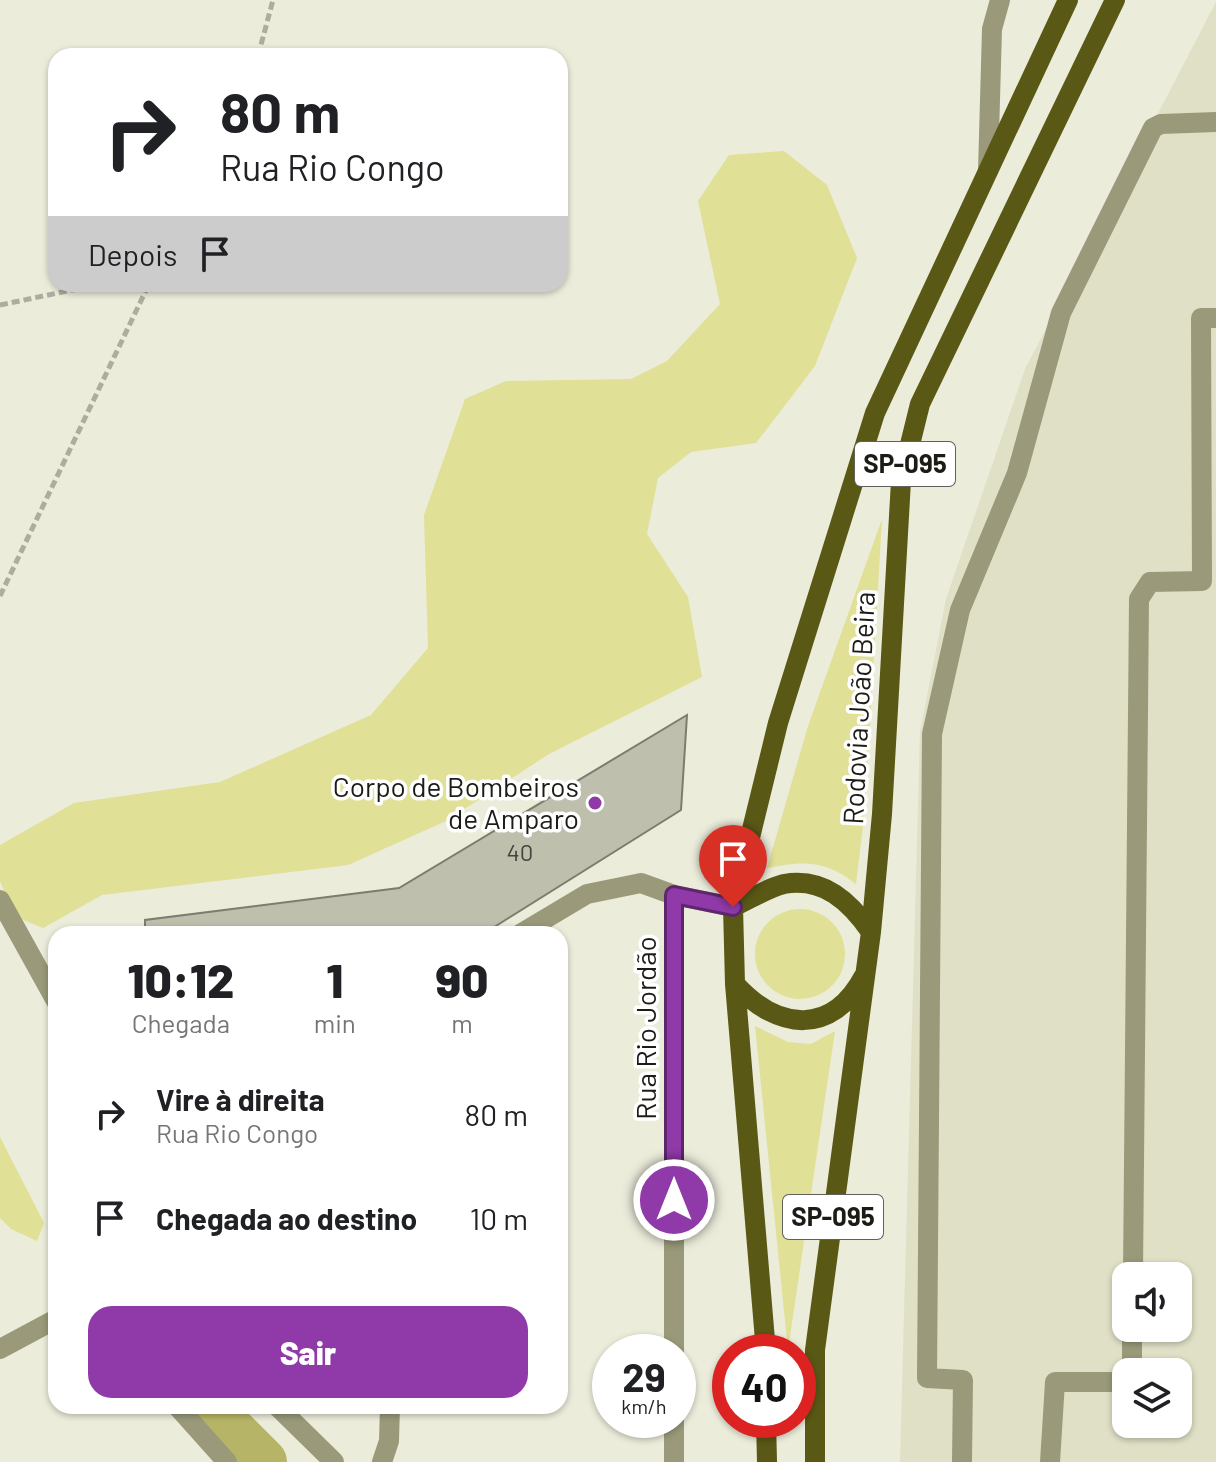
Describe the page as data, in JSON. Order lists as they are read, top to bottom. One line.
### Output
{"streets":{"main road":["SP-095","Rodovia João Beira"],"street":["Rua Rio Jordão"]},"places":["Corpo de Bombeiros de Amparo"],"house_numbers":["40"],"page":{"turn":["80 m","Rua Rio Congo"],"then":"Depois","eta":["10:12","Chegada","1","min","90","m"],"list":[{"name":"Vire à direita","note":"Rua Rio Congo","value":"80 m"},{"name":"Chegada ao destino","value":"10 m"}],"buttons":"Sair","speed":"29 km/h","limit":"40"}}
